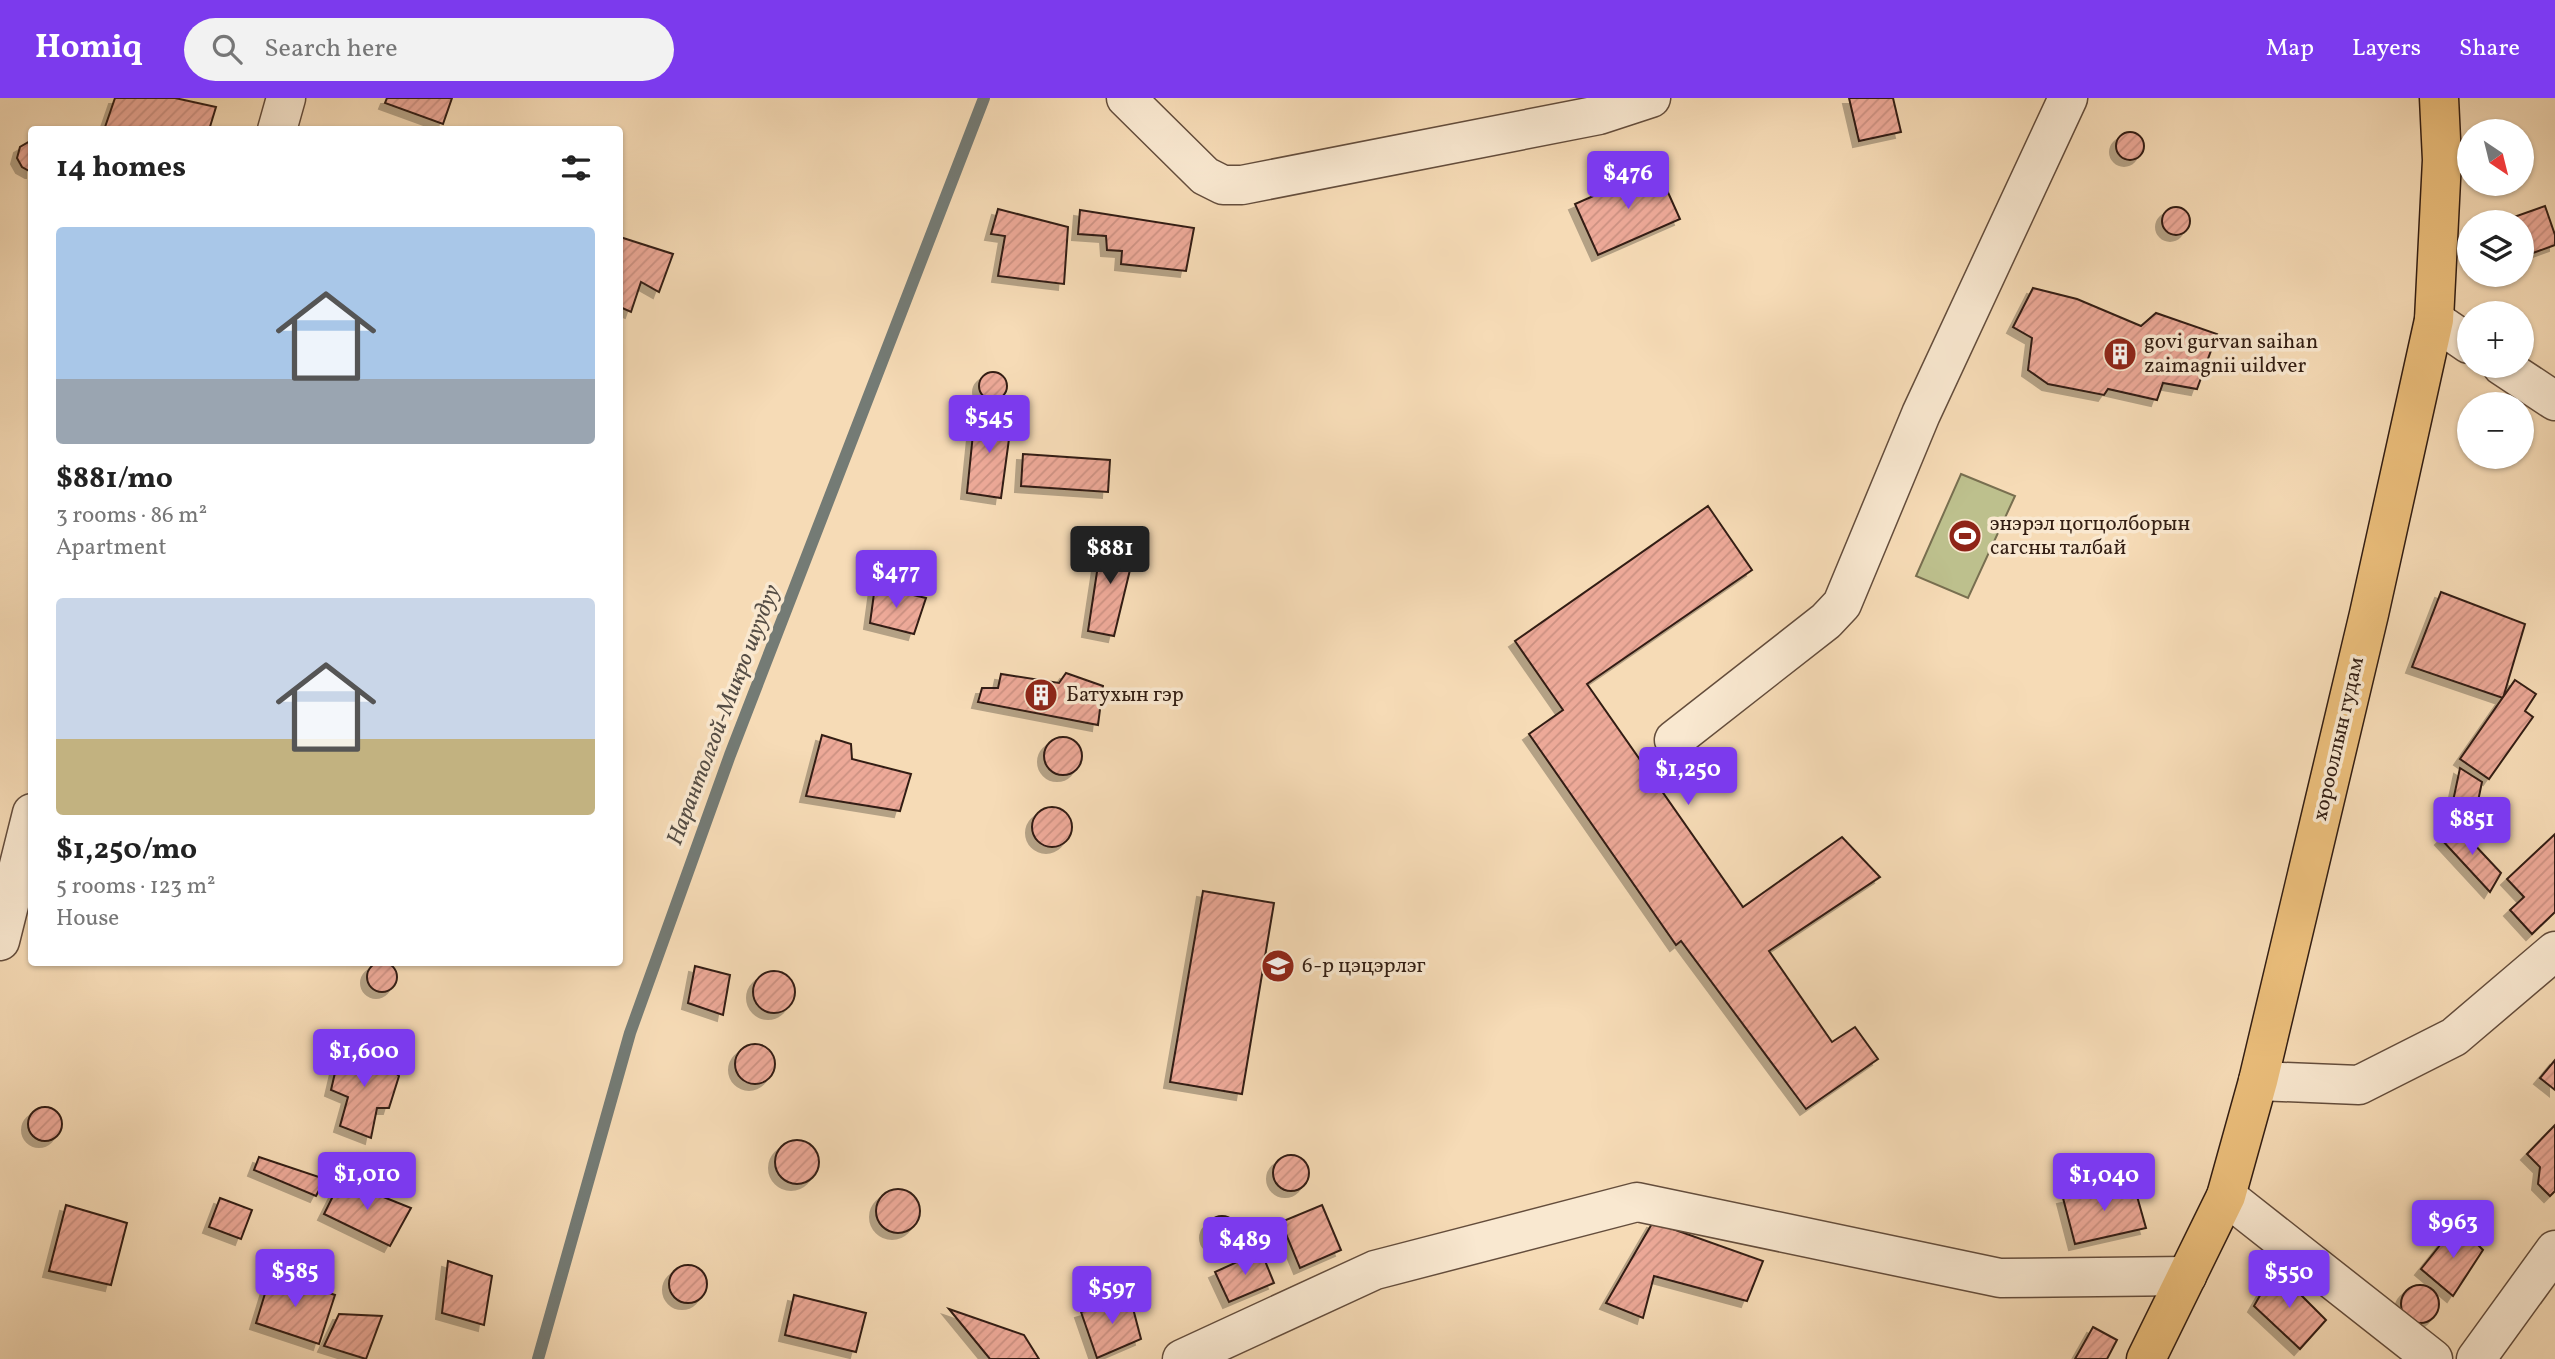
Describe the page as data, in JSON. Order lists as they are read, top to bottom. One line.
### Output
{"streets":{"main road":["хорооллын гудам"]},"water":["Нарантолгой-Микро шуудуу"],"places":{"building":["govi gurvan saihan zaimagnii uildver","Батухын гэр"],"sports":["энэрэл цогцолборын сагсны талбай"],"school or university":["6-р цэцэрлэг"]},"north":"bottom right","page":{"header":"Homiq","search":"Search here","nav":["Map","Layers","Share"],"map_buttons":["+","−"],"heading":"14 homes","price":["$476","$545","$881","$477","$1,250","$851","$1,600","$1,010","$1,040","$963","$489","$585","$550","$597"],"list":[{"name":"$881/mo","note":"3 rooms · 86 m² · Apartment"},{"name":"$1,250/mo","note":"5 rooms · 123 m² · House"}]}}
